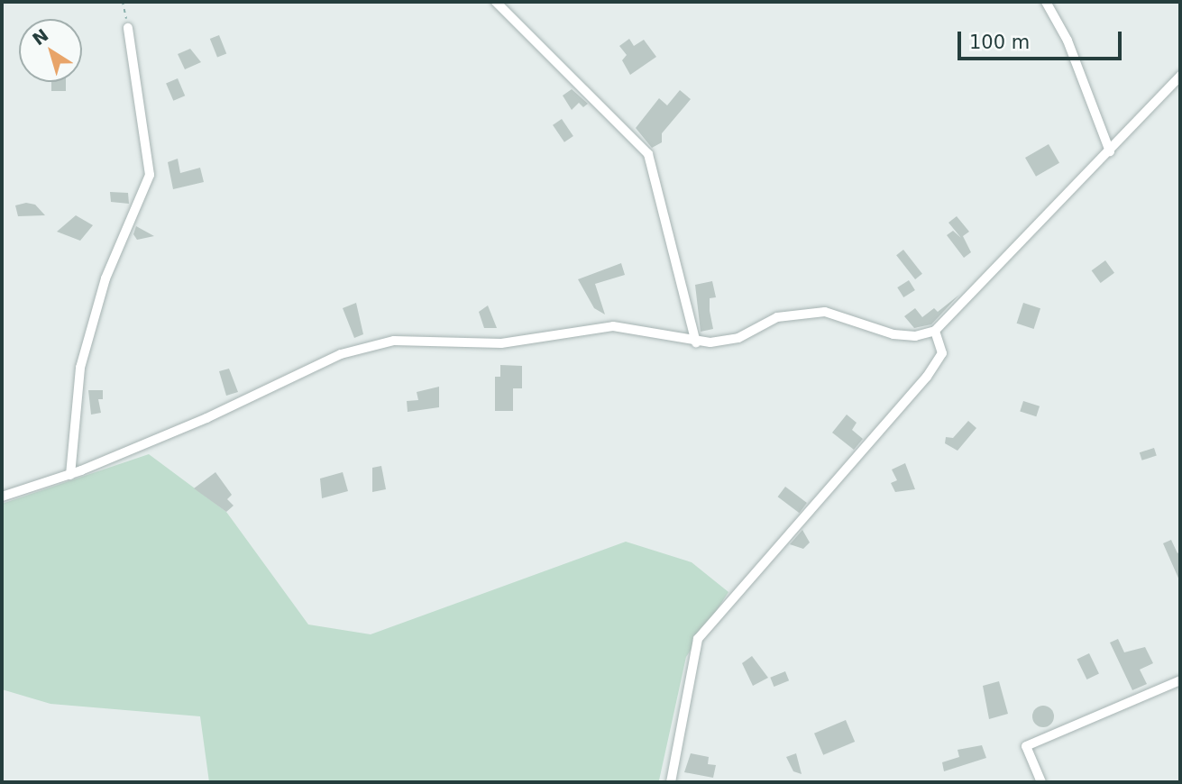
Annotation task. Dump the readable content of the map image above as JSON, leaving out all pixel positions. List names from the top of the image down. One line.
{"scale_bar":"100 m","north":"top left"}
